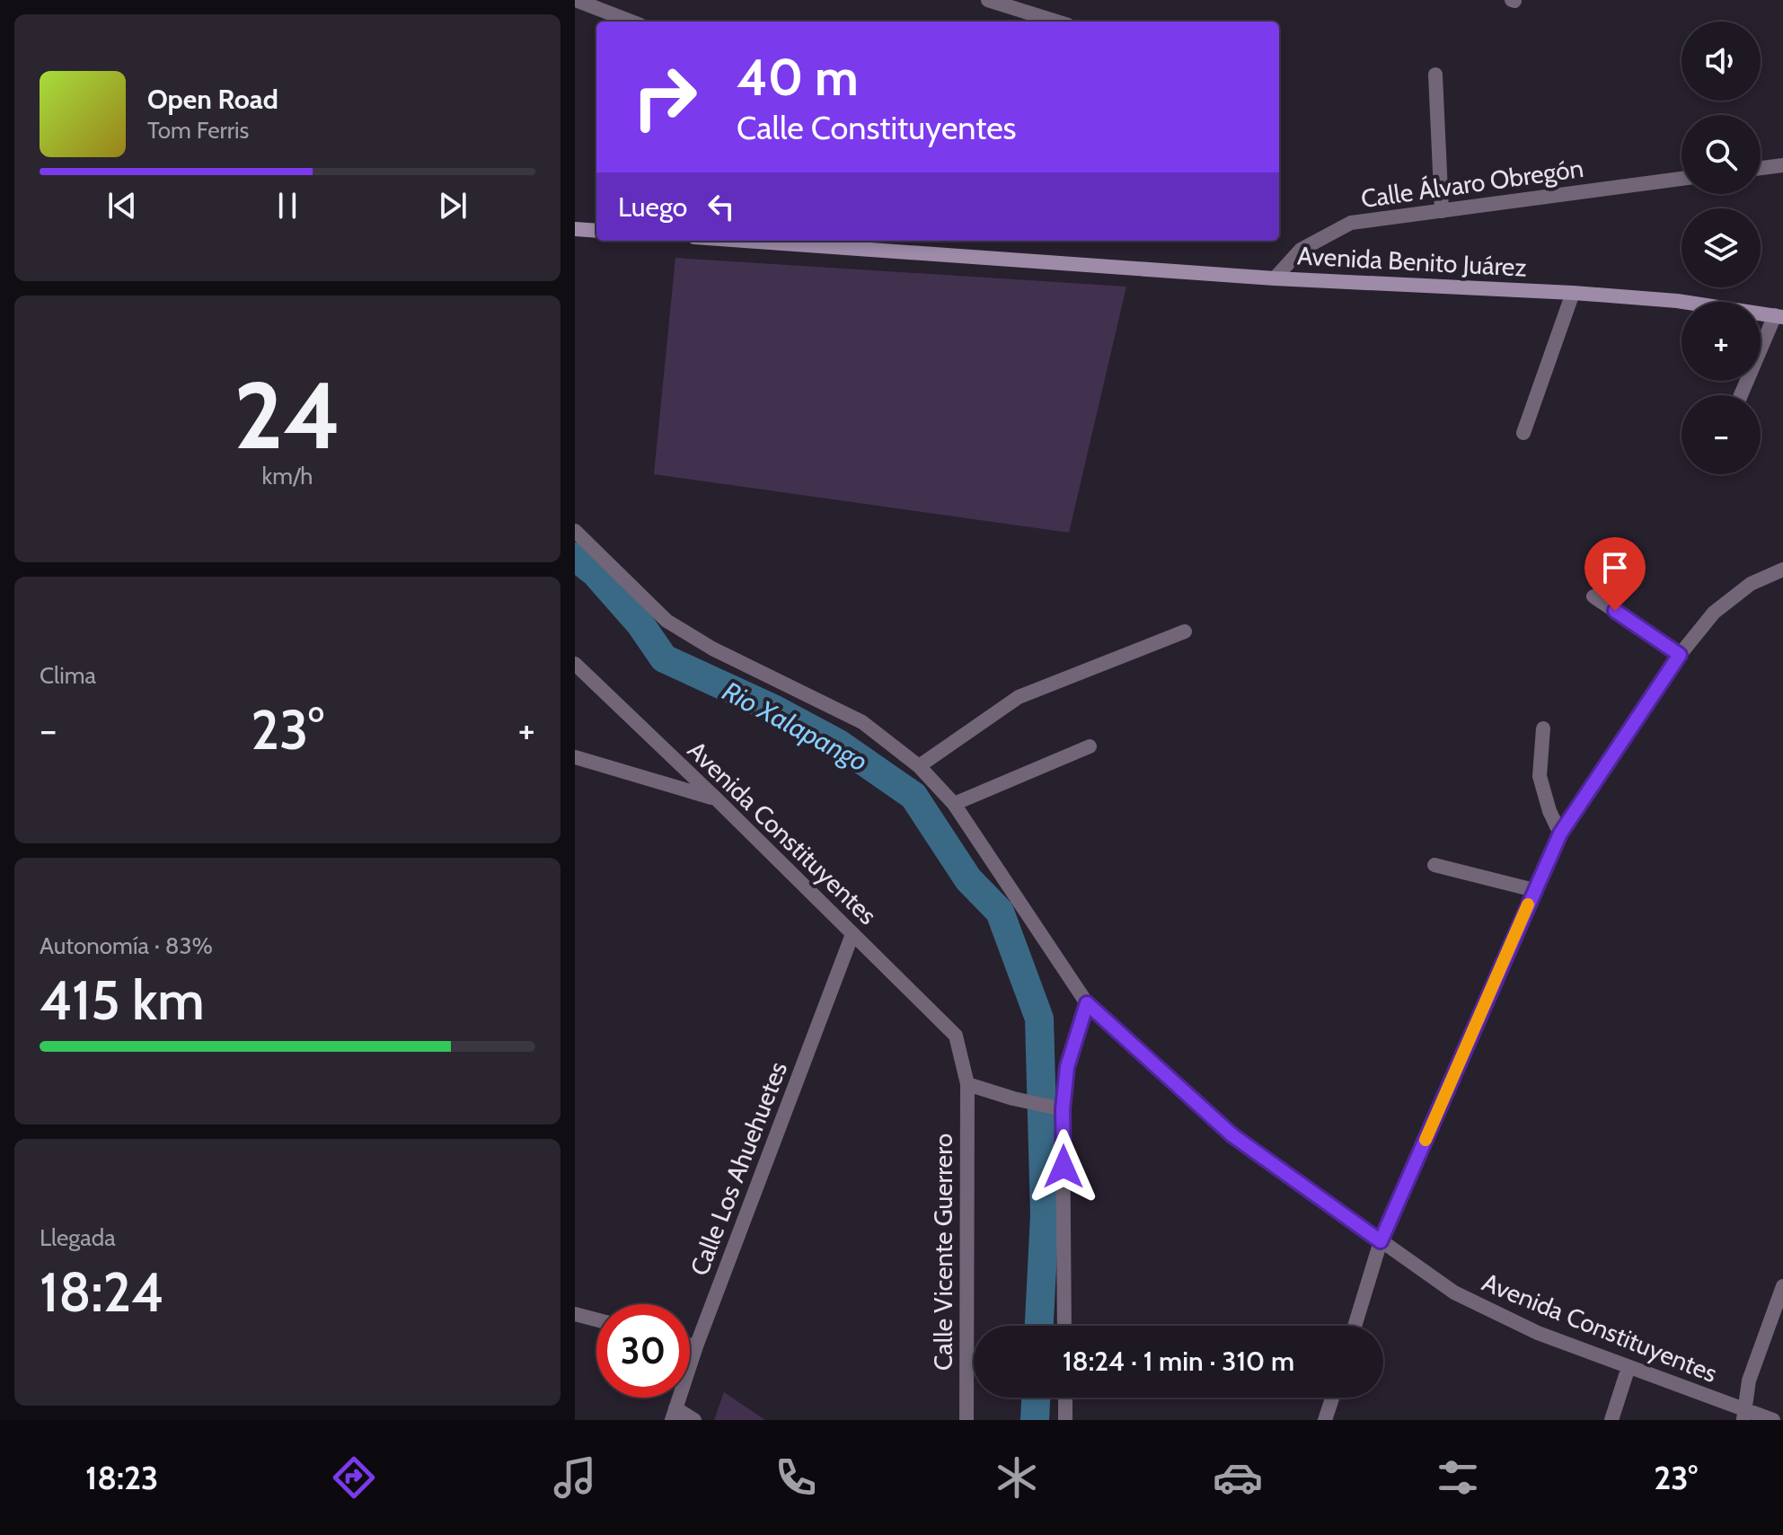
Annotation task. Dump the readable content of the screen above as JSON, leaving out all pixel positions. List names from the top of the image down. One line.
{"streets":{"main road":["Avenida Benito Juárez"],"street":["Calle Álvaro Obregón","Avenida Constituyentes","Calle Los Ahuehuetes","Calle Vicente Guerrero"]},"crossings":[["Calle Álvaro Obregón","Avenida Benito Juárez"],["Avenida Constituyentes","Calle Los Ahuehuetes"],["Avenida Constituyentes","Calle Vicente Guerrero"]],"water":["Rio Xalapango"],"page":{"map_buttons":["+","−"],"turn":["40 m","Calle Constituyentes"],"song":["Open Road","Tom Ferris"],"then":"Luego","tile":[["24","km/h"],"Clima",["Autonomía · 83%","415 km"],["Llegada","18:24"]],"heat":["−","23°","+"],"limit":"30","trip":"18:24 · 1 min · 310 m","tabs":["18:23","23°"]}}
